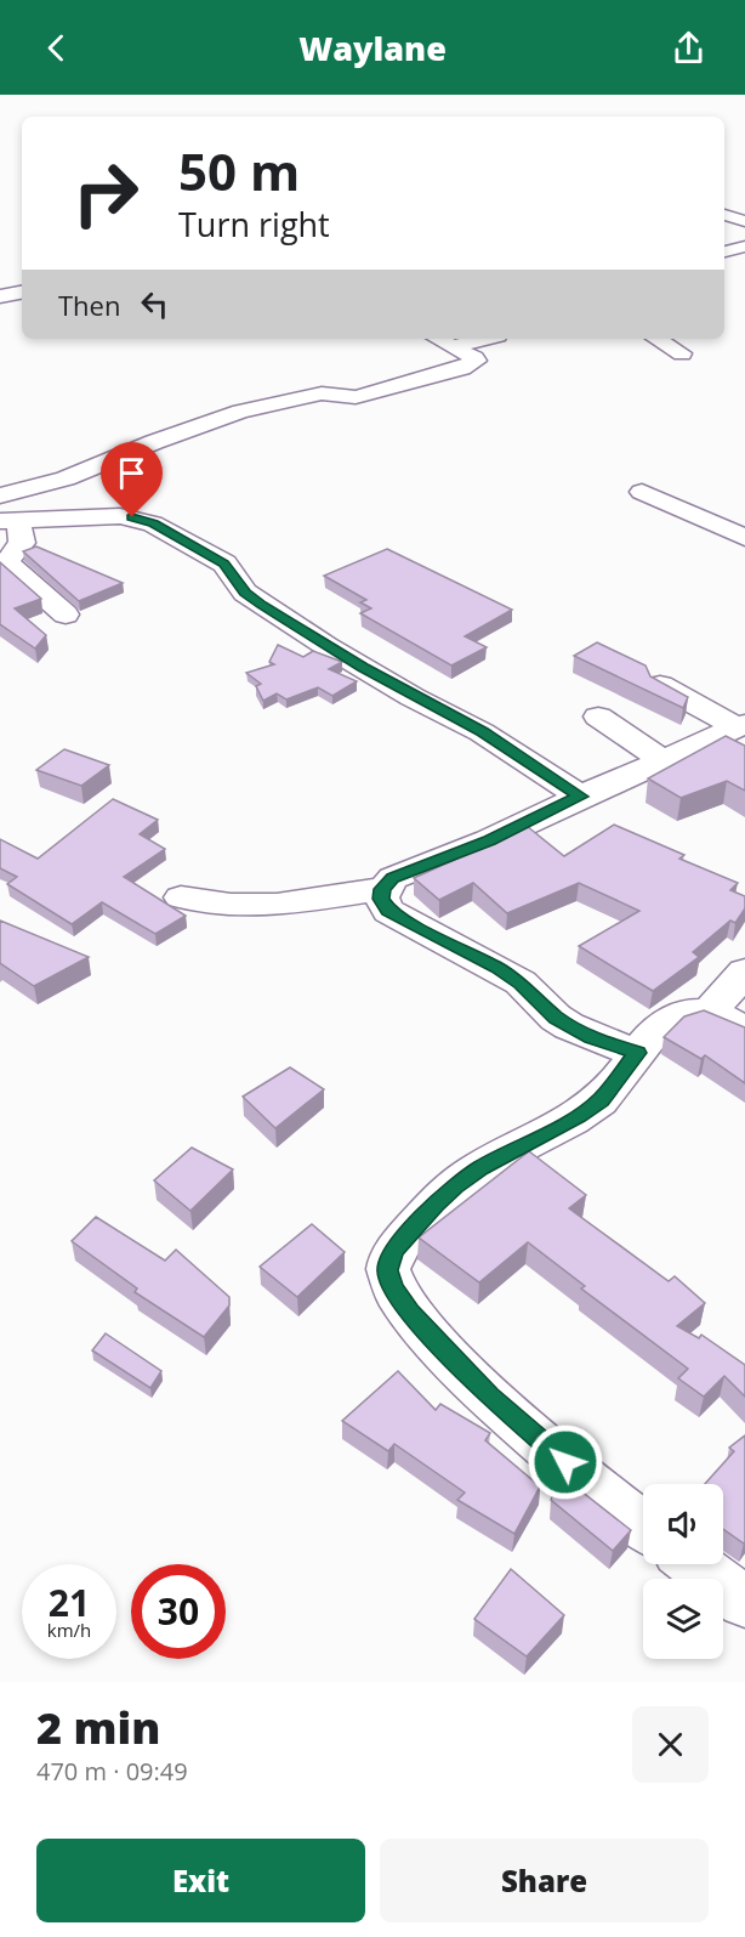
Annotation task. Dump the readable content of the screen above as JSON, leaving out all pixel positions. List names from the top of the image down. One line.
{"page":{"header":"Waylane","turn":["50 m","Turn right"],"then":"Then","speed":"21 km/h","limit":"30","heading":["2 min","470 m · 09:49"],"buttons":["Exit","Share"]}}
